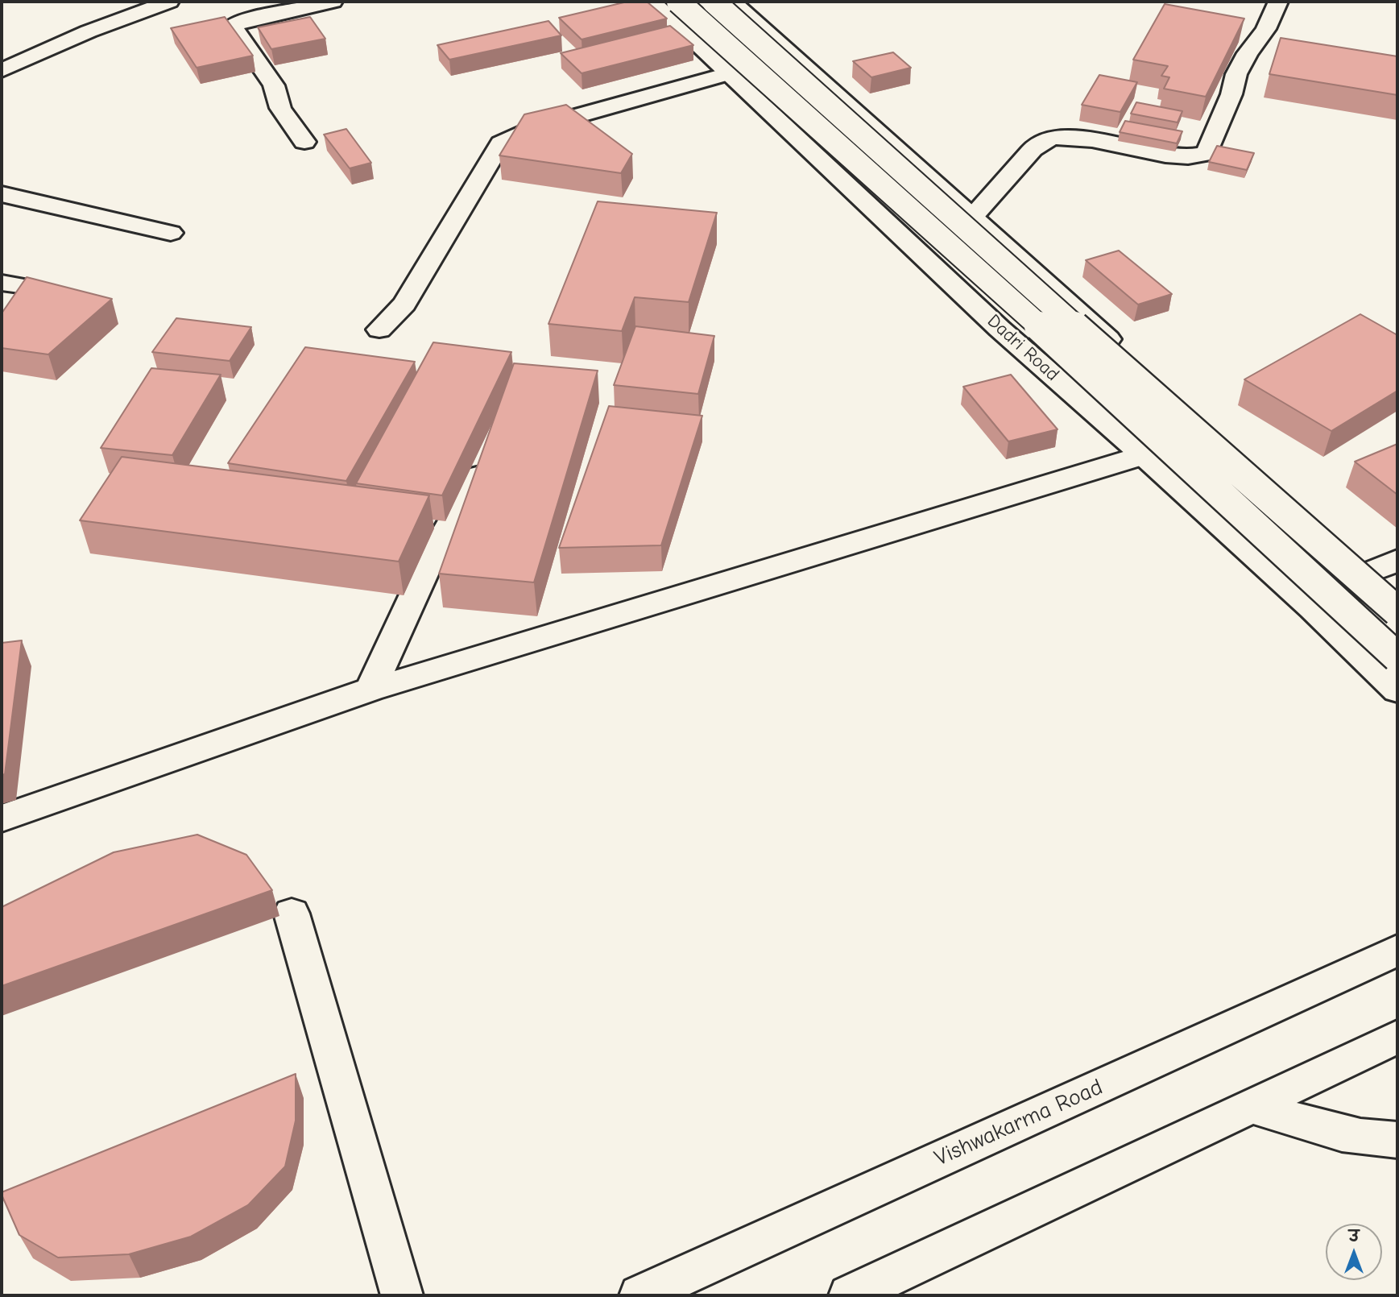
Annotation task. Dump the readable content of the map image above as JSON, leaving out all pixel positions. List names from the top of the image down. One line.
{"streets":{"street":["Dadri Road","Vishwakarma Road"]},"north":"top"}
